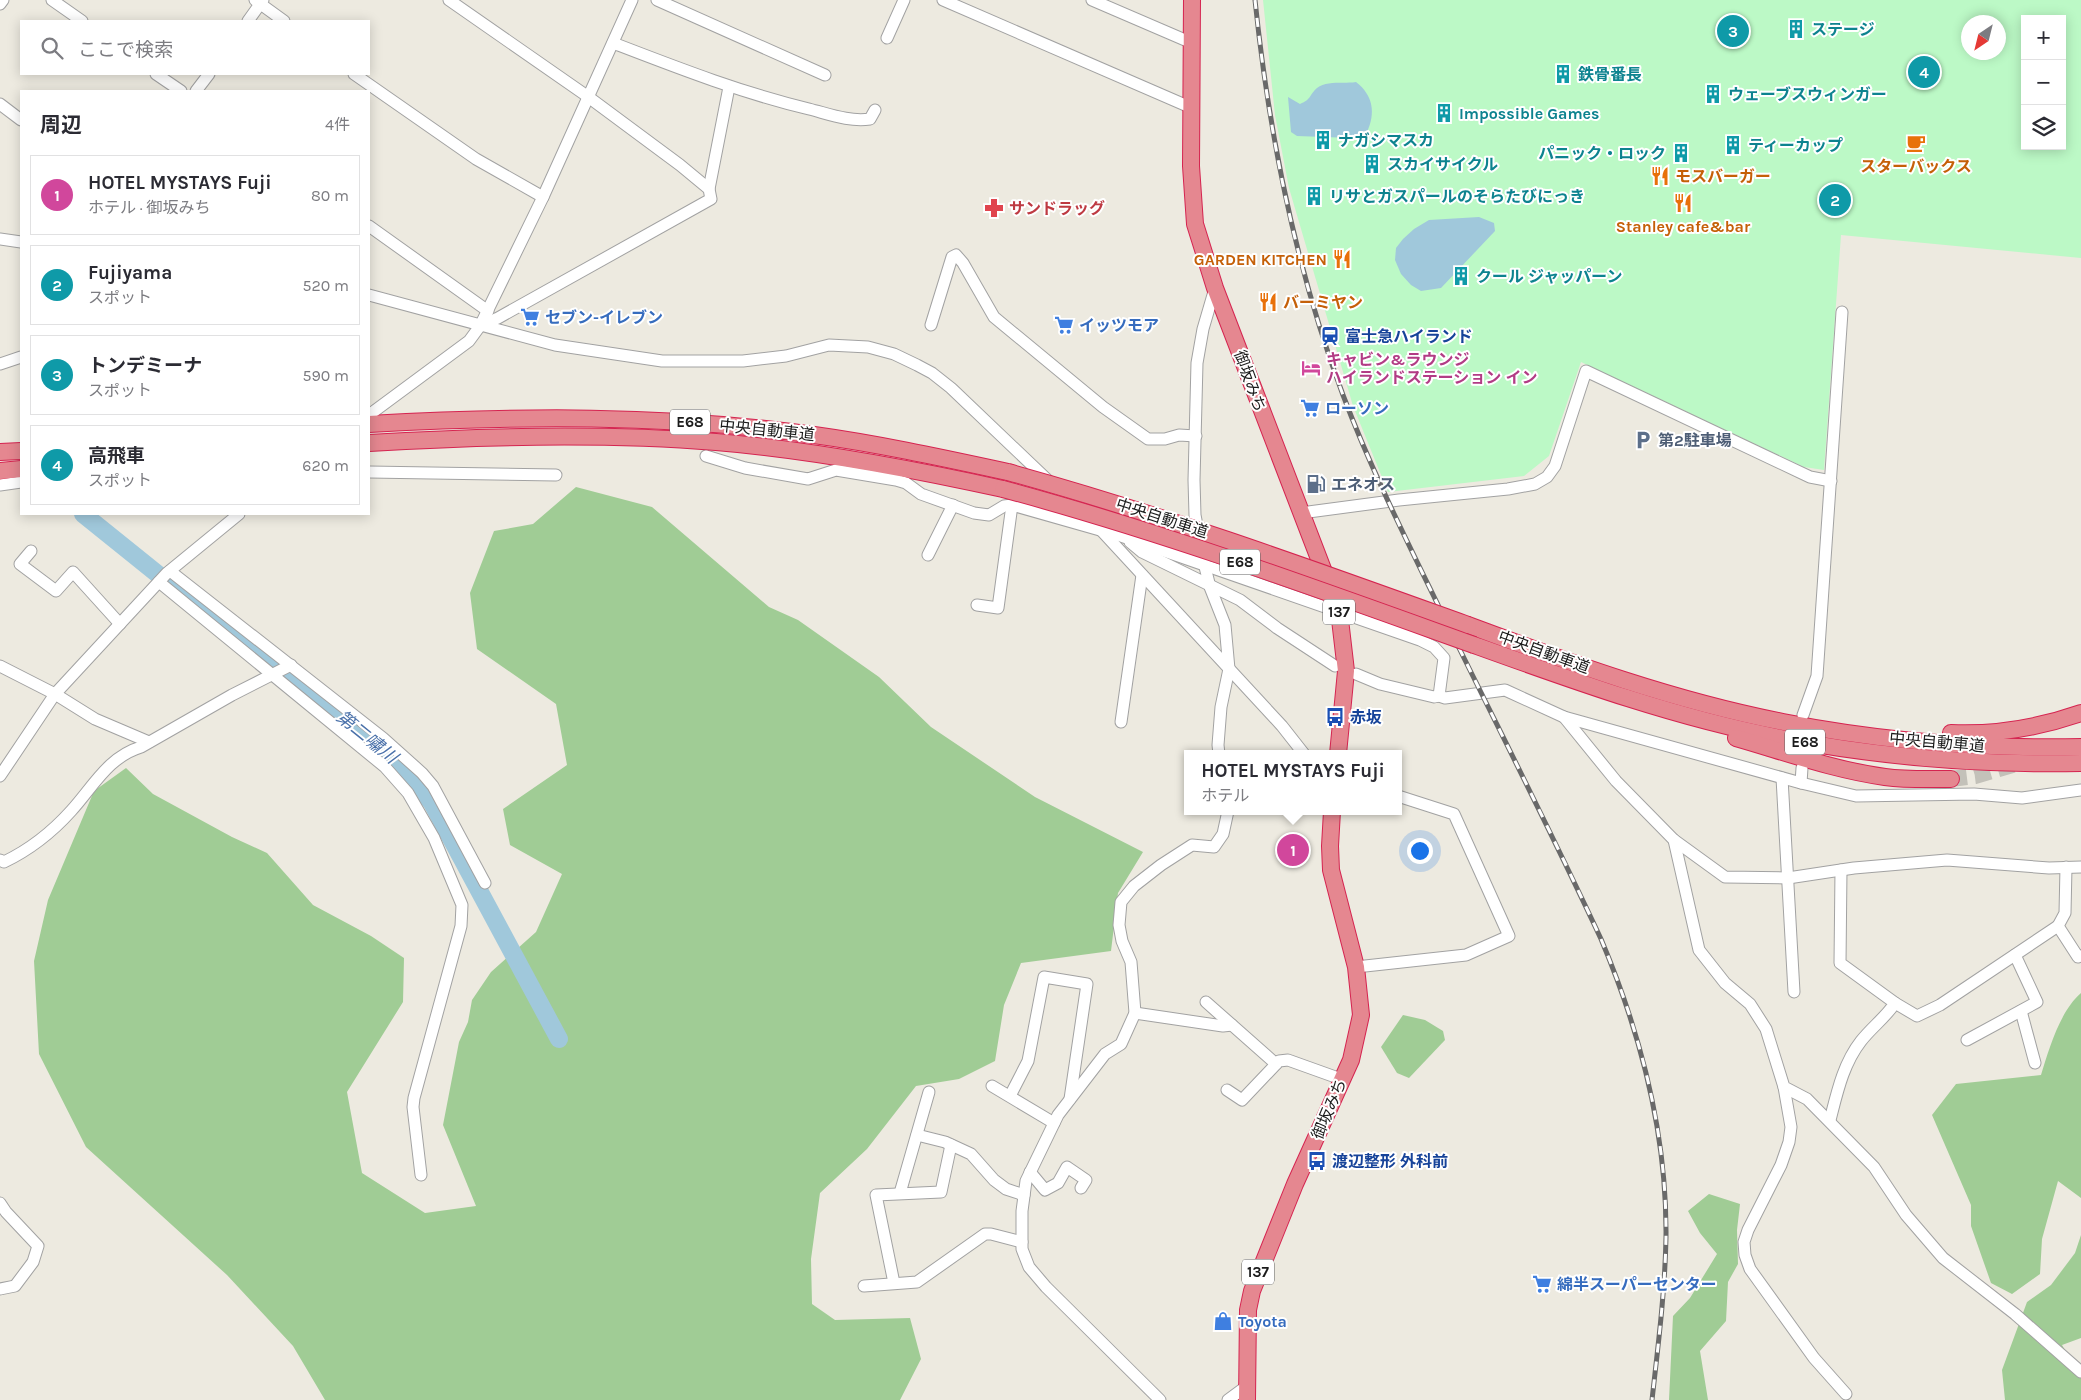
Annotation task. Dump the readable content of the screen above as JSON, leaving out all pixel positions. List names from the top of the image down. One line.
{"streets":{"highway":["御坂みち","E68","中央自動車道","137"]},"water":["第二嘯川"],"places":{"building":["ステージ","鉄骨番長","ウェーブスウィンガー","Impossible Games","ナガシマスカ","ティーカップ","パニック・ロック","スカイサイクル","リサとガスパールのそらたびにっき","クール ジャッパーン"],"cafe":["スターバックス"],"restaurant":["モスバーガー","Stanley cafe&bar","GARDEN KITCHEN","バーミヤン"],"pharmacy":["サンドラッグ"],"supermarket":["セブン-イレブン","イッツモア","ローソン","綿半スーパーセンター"],"station":["富士急ハイランド"],"hotel":["キャビン&ラウンジ ハイランドステーション イン"],"parking":["第2駐車場"],"fuel station":["エネオス"],"bus stop":["赤坂","渡辺整形 外科前"],"shop":["Toyota"]},"north":"bottom left","page":{"pins":["3","4","2","1"],"map_buttons":["+","−"],"search":"ここで検索","heading":["周辺","4件"],"list":[{"mark":"1","name":"HOTEL MYSTAYS Fuji","note":"ホテル · 御坂みち","value":"80 m"},{"mark":"2","name":"Fujiyama","note":"スポット","value":"520 m"},{"mark":"3","name":"トンデミーナ","note":"スポット","value":"590 m"},{"mark":"4","name":"高飛車","note":"スポット","value":"620 m"}],"popup":["HOTEL MYSTAYS Fuji","ホテル"]}}
